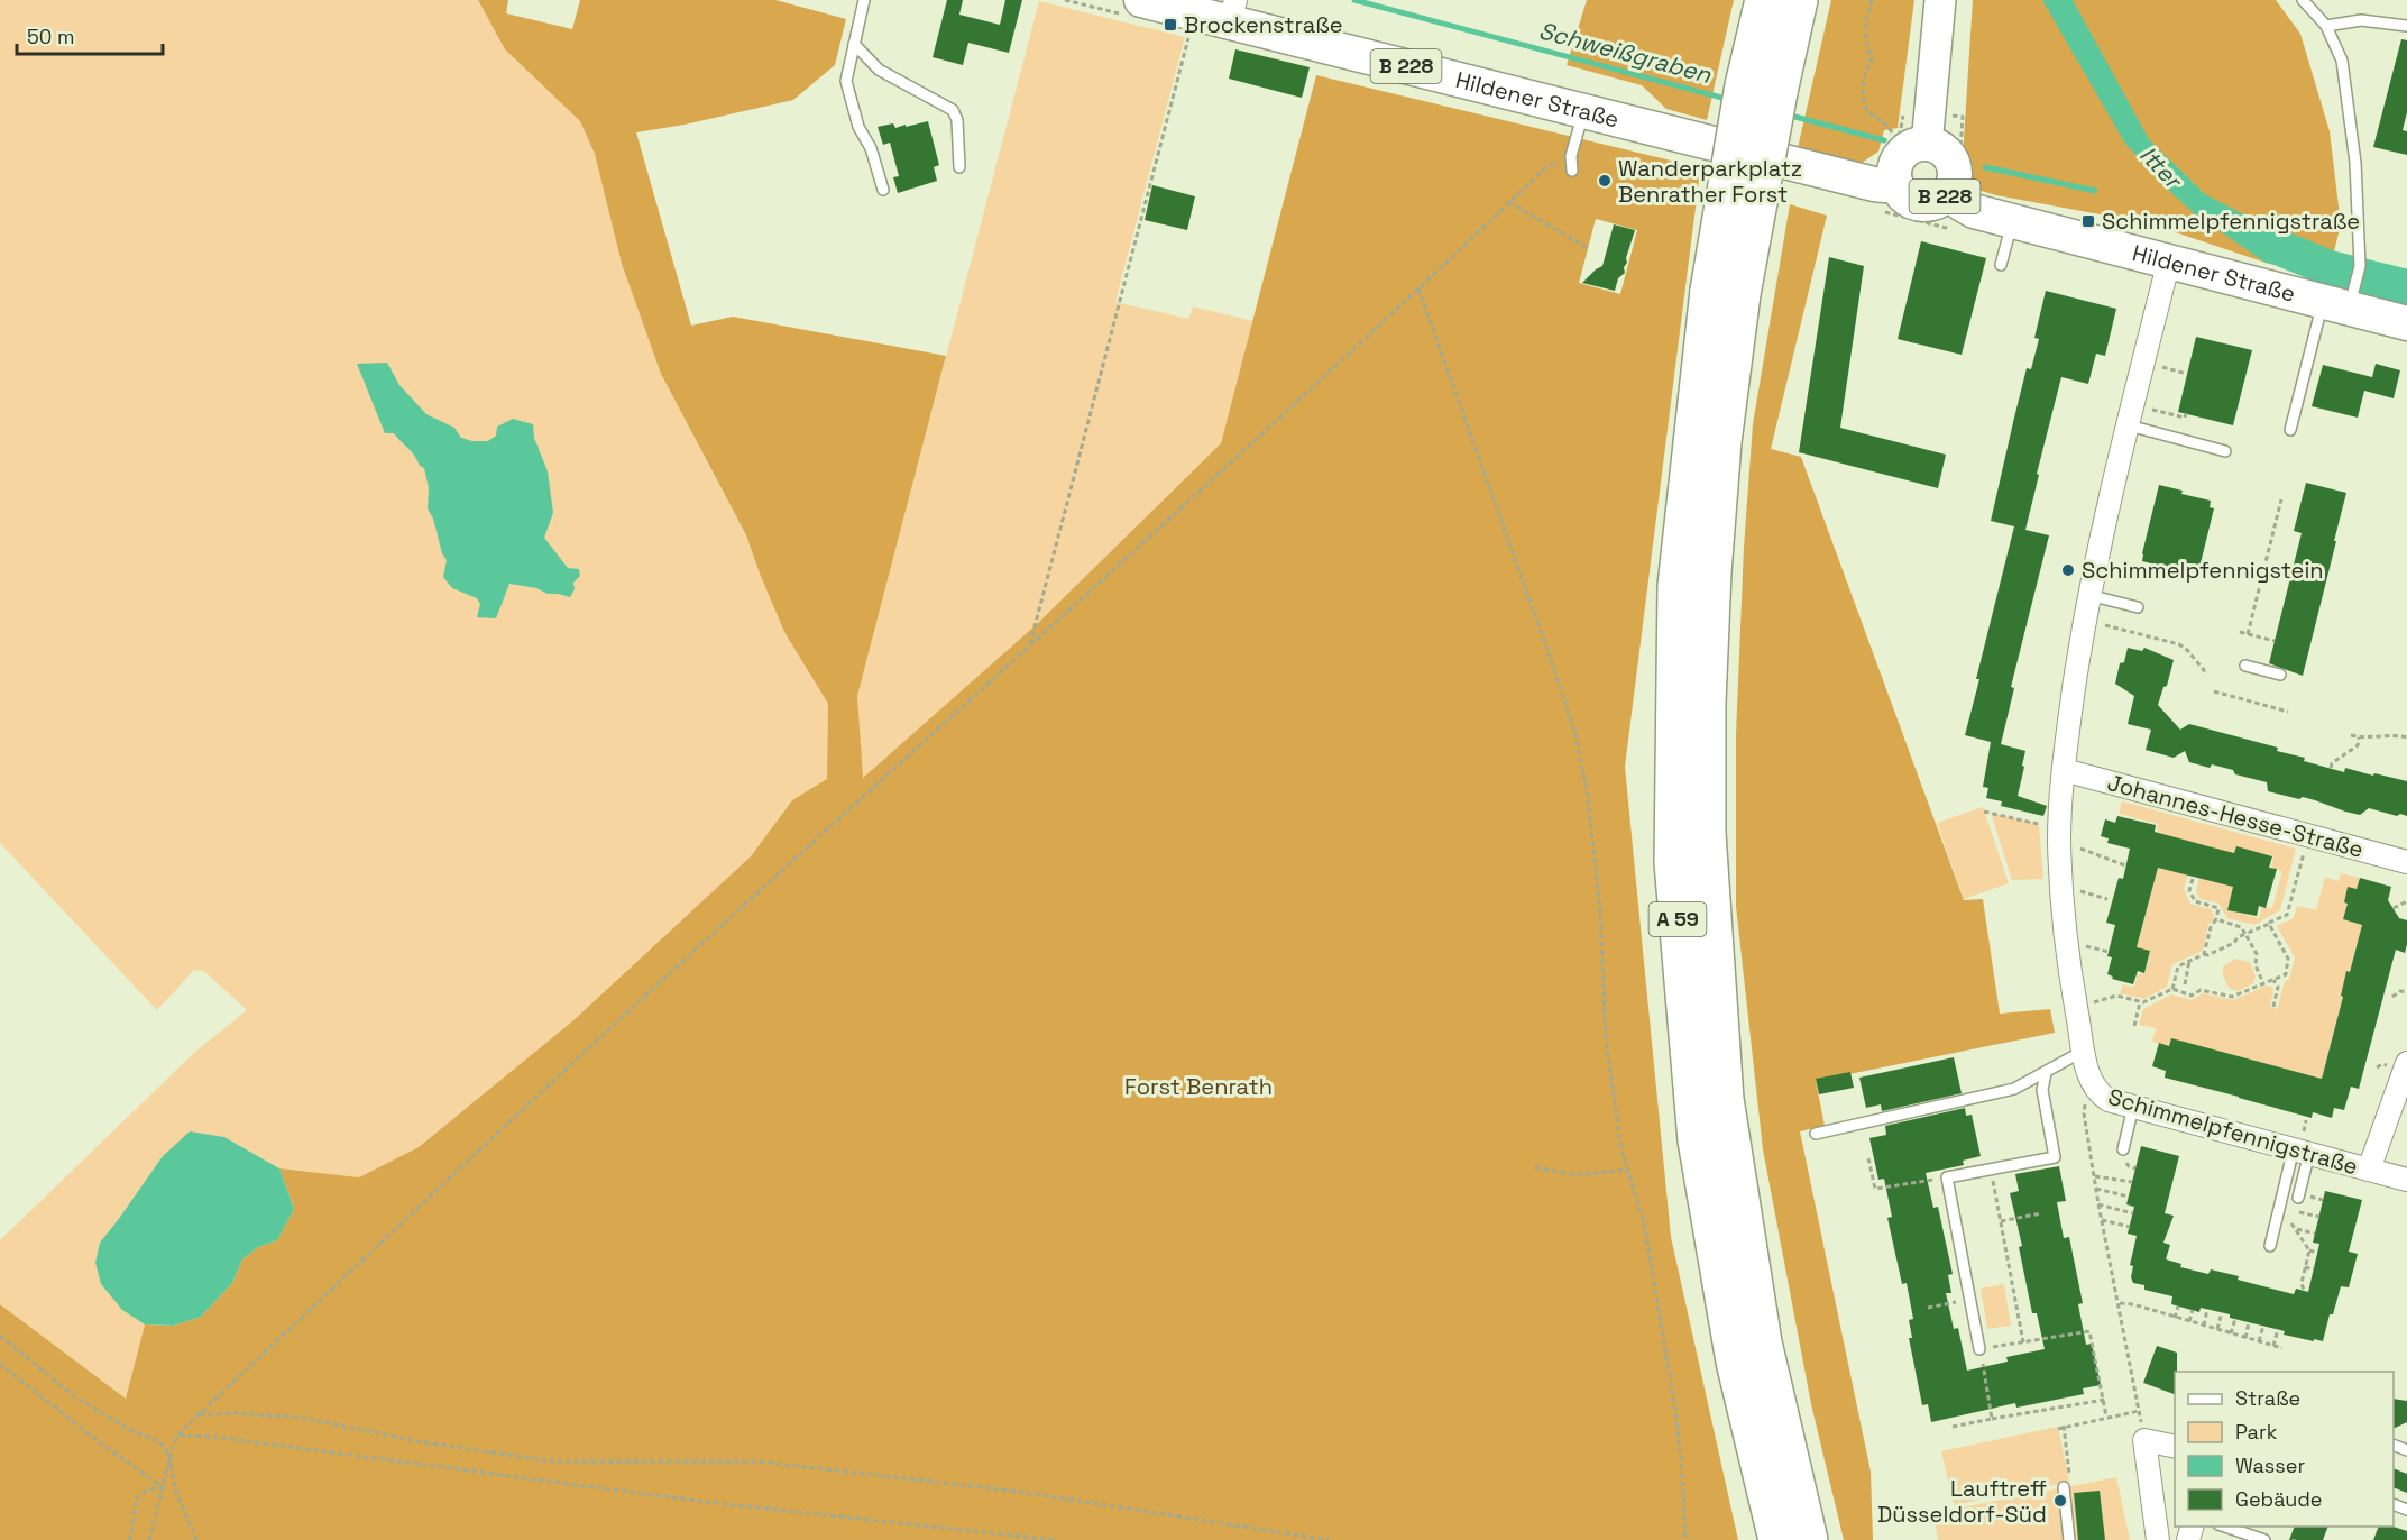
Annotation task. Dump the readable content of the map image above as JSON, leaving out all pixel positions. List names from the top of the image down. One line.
{"streets":{"highway":["A 59"],"main road":["B 228","Hildener Straße"],"street":["Johannes-Hesse-Straße","Schimmelpfennigstraße"]},"crossings":[["B 228","Hildener Straße"],["Hildener Straße","Schimmelpfennigstraße"],["Johannes-Hesse-Straße","Schimmelpfennigstraße"]],"water":["Schweißgraben","Itter"],"parks":["Forst Benrath"],"places":{"transit":["Brockenstraße","Schimmelpfennigstraße"],"other":["Wanderparkplatz Benrather Forst","Schimmelpfennigstein","Lauftreff Düsseldorf-Süd"]},"legend":["Straße","Park","Wasser","Gebäude"],"scale_bar":"50 m"}
